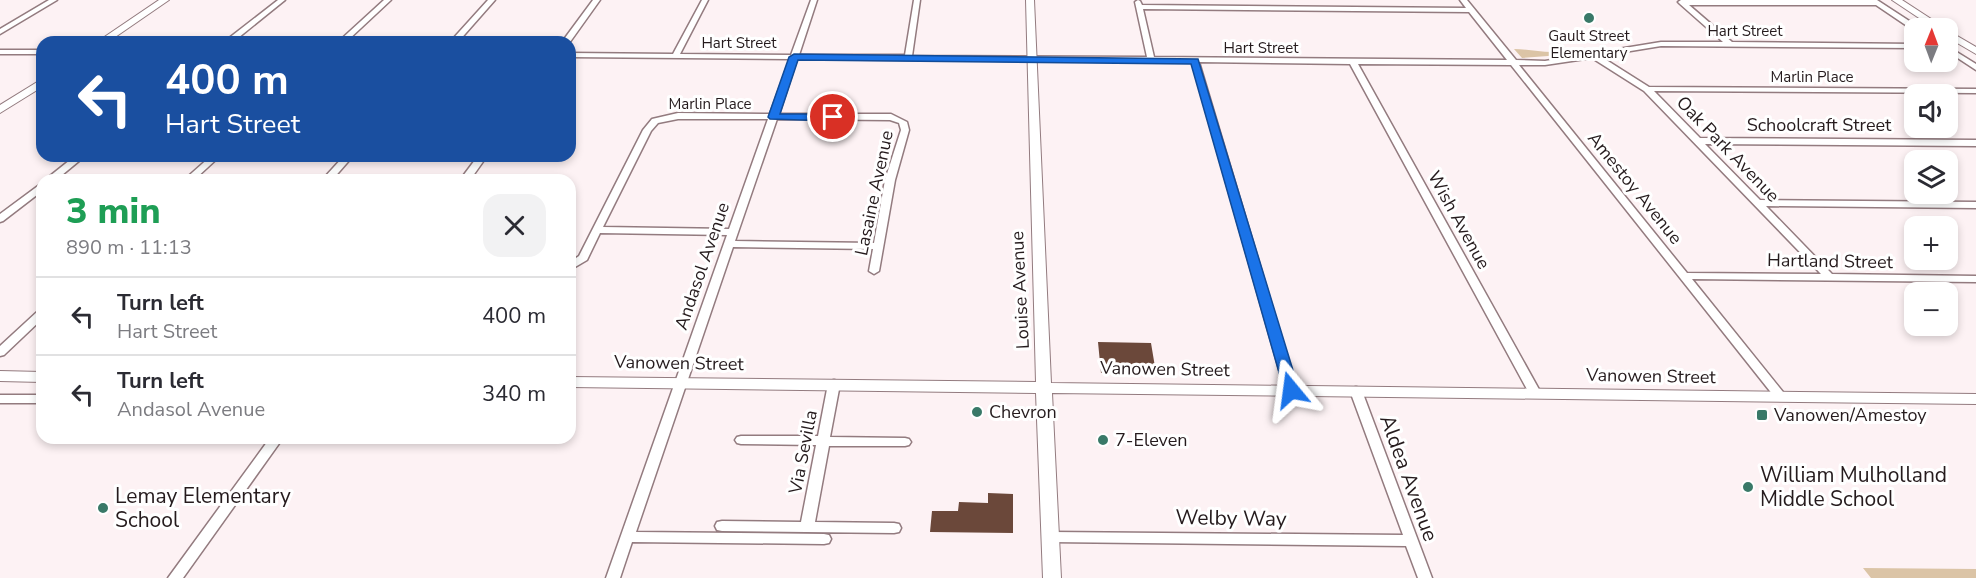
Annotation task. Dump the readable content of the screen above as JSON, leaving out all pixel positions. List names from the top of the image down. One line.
{"streets":{"main road":["Louise Avenue","Vanowen Street"],"street":["Hart Street","Marlin Place","Schoolcraft Street","Oak Park Avenue","Amestoy Avenue","Lasaine Avenue","Wish Avenue","Hartland Street","Andasol Avenue","Via Sevilla","Aldea Avenue","Welby Way"]},"crossings":[["Hart Street","Oak Park Avenue"],["Hart Street","Amestoy Avenue"],["Hart Street","Wish Avenue"],["Hart Street","Andasol Avenue"],["Hart Street","Louise Avenue"],["Marlin Place","Oak Park Avenue"],["Marlin Place","Lasaine Avenue"],["Marlin Place","Andasol Avenue"],["Schoolcraft Street","Oak Park Avenue"],["Oak Park Avenue","Hartland Street"],["Amestoy Avenue","Hartland Street"],["Amestoy Avenue","Vanowen Street"],["Wish Avenue","Vanowen Street"],["Andasol Avenue","Vanowen Street"],["Louise Avenue","Vanowen Street"],["Louise Avenue","Welby Way"],["Vanowen Street","Via Sevilla"],["Vanowen Street","Aldea Avenue"],["Aldea Avenue","Welby Way"]],"places":{"other":["Gault Street Elementary","Chevron","7-Eleven","William Mulholland Middle School","Lemay Elementary School"],"transit":["Vanowen/Amestoy"]},"north":"top","page":{"map_buttons":["+","−"],"turn":["400 m","Hart Street"],"heading":["3 min","890 m · 11:13"],"list":[{"name":"Turn left","note":"Hart Street","value":"400 m"},{"name":"Turn left","note":"Andasol Avenue","value":"340 m"}]}}
